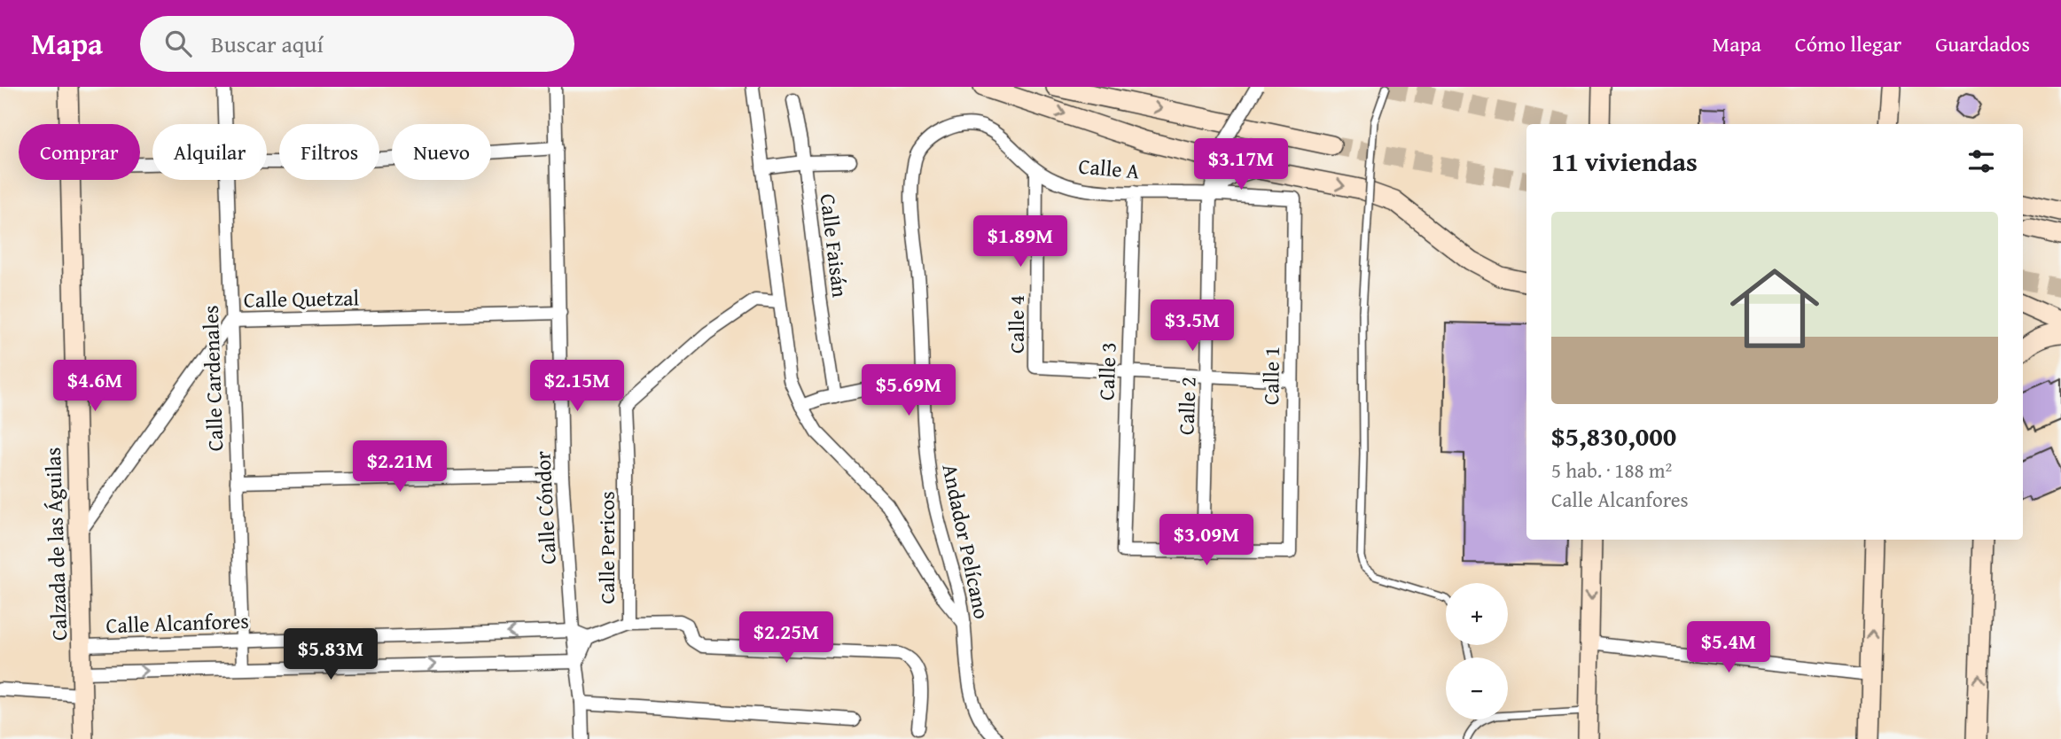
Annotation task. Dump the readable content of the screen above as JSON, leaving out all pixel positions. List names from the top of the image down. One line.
{"streets":{"main road":["Calzada de las Águilas"],"street":["Calle A","Calle Faisán","Calle Quetzal","Calle 4","Calle 3","Calle 1","Calle Cardenales","Calle 2","Calle Cóndor","Andador Pelícano","Calle Pericos","Calle Alcanfores"]},"crossings":[["Calle A","Calle 4"],["Calle A","Calle 3"],["Calle A","Calle 1"],["Calle A","Calle 2"],["Calle A","Andador Pelícano"],["Calle Quetzal","Calle Cardenales"],["Calle Quetzal","Calle Cóndor"],["Calle Quetzal","Calzada de las Águilas"],["Calle 4","Calle 3"],["Calle 3","Calle 1"],["Calle 3","Calle 2"],["Calle 1","Calle 2"],["Calle Cardenales","Calle Alcanfores"],["Calle Cóndor","Calle Pericos"],["Calle Cóndor","Calle Alcanfores"],["Calzada de las Águilas","Calle Alcanfores"],["Calle Pericos","Calle Alcanfores"]],"page":{"header":"Mapa","search":"Buscar aquí","nav":["Mapa","Cómo llegar","Guardados"],"chip":["Comprar","Alquilar","Filtros","Nuevo"],"heading":"11 viviendas","price":["$3.17M","$1.89M","$3.5M","$4.6M","$2.15M","$5.69M","$2.21M","$3.09M","$2.25M","$5.4M","$5.83M"],"list":[{"name":"$5,830,000","note":"5 hab. · 188 m² · Calle Alcanfores"}],"map_buttons":["+","−"]}}
